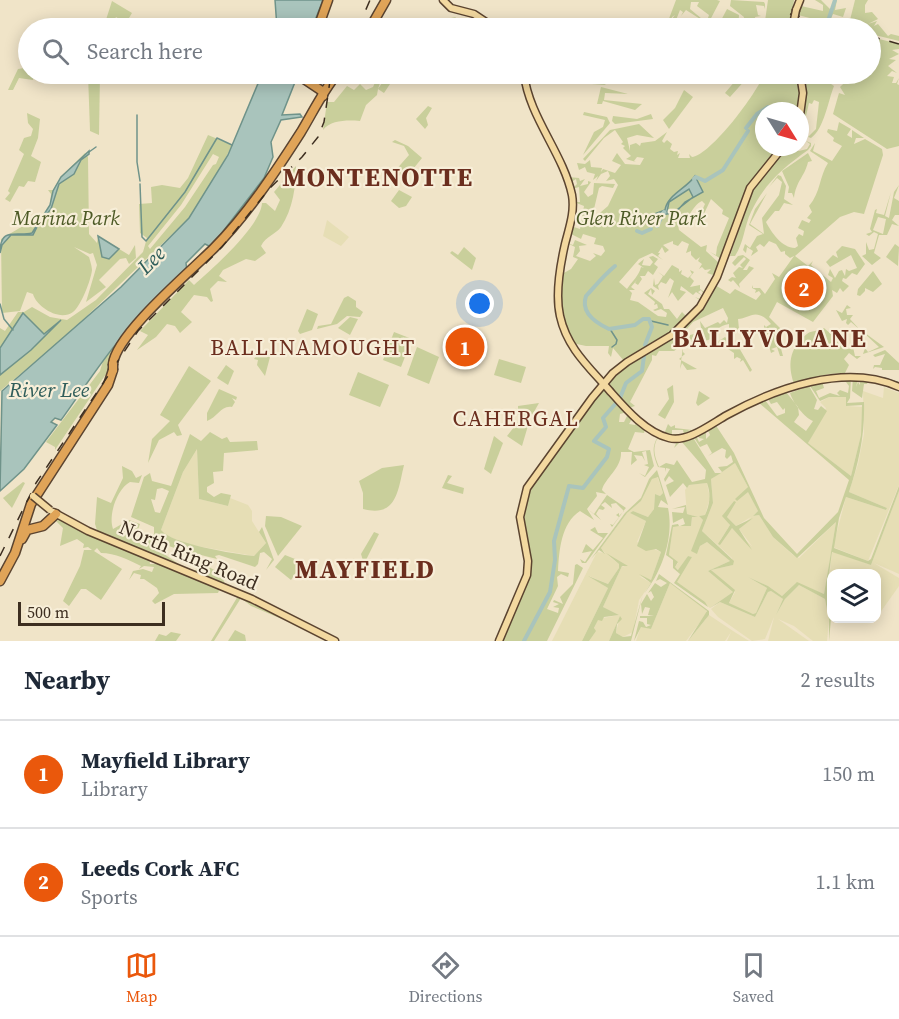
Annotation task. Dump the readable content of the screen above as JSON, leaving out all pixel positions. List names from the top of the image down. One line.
{"streets":{"main road":["North Ring Road"]},"districts":["MONTENOTTE","BALLYVOLANE","BALLINAMOUGHT","CAHERGAL","MAYFIELD"],"water":["Lee","River Lee"],"parks":["Marina Park","Glen River Park"],"scale_bar":"500 m","north":"bottom right","page":{"search":"Search here","pins":["2","1"],"scale":"500 m","heading":["Nearby","2 results"],"list":[{"mark":"1","name":"Mayfield Library","note":"Library","value":"150 m"},{"mark":"2","name":"Leeds Cork AFC","note":"Sports","value":"1.1 km"}],"nav":["Map","Directions","Saved"]}}
